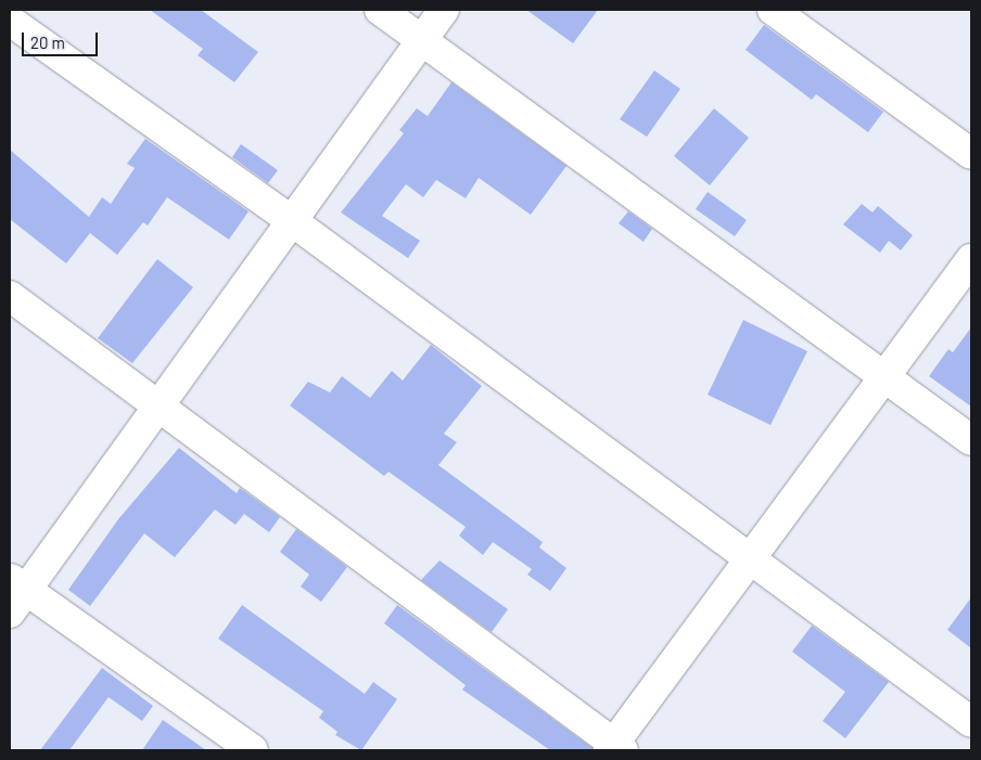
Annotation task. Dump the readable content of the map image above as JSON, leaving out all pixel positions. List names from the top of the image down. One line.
{"scale_bar":"20 m"}
